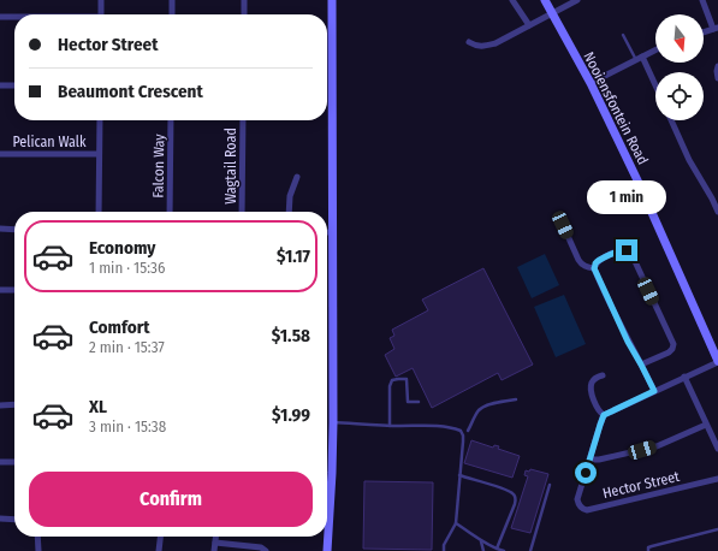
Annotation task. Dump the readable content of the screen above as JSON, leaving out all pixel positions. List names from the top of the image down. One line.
{"streets":{"street":["Nooiensfontein Road","Pelican Walk","Falcon Way","Wagtail Road","Hector Street"]},"north":"bottom","page":{"banner":["Hector Street","Beaumont Crescent"],"bubble":"1 min","list":[{"name":"Economy","note":"1 min · 15:36","value":"$1.17"},{"name":"Comfort","note":"2 min · 15:37","value":"$1.58"},{"name":"XL","note":"3 min · 15:38","value":"$1.99"}],"buttons":"Confirm"}}
